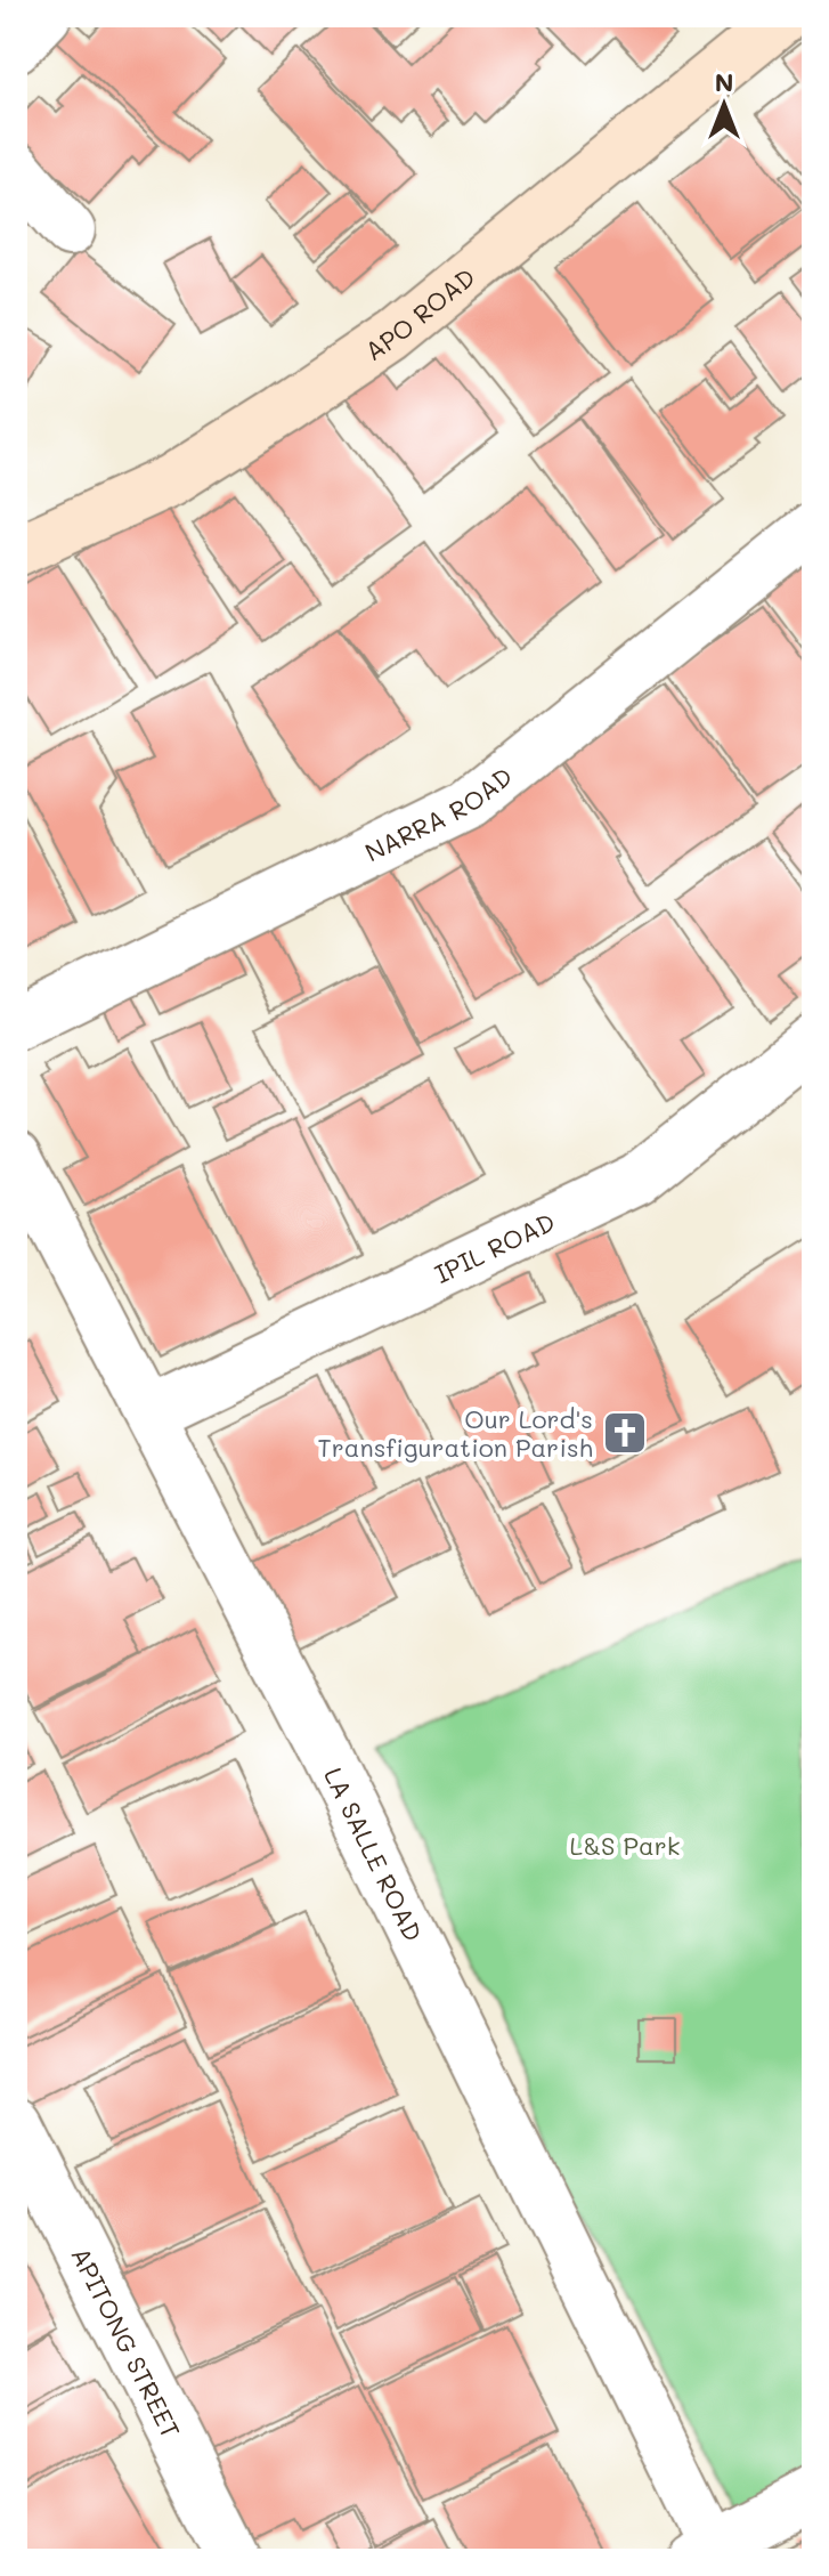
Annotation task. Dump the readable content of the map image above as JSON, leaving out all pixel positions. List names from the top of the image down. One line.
{"streets":{"street":["APO ROAD","NARRA ROAD","IPIL ROAD","LA SALLE ROAD","APITONG STREET"]},"crossings":[["IPIL ROAD","LA SALLE ROAD"]],"parks":["L&S Park"],"places":{"church":["Our Lord's Transfiguration Parish"]},"north":"top"}
